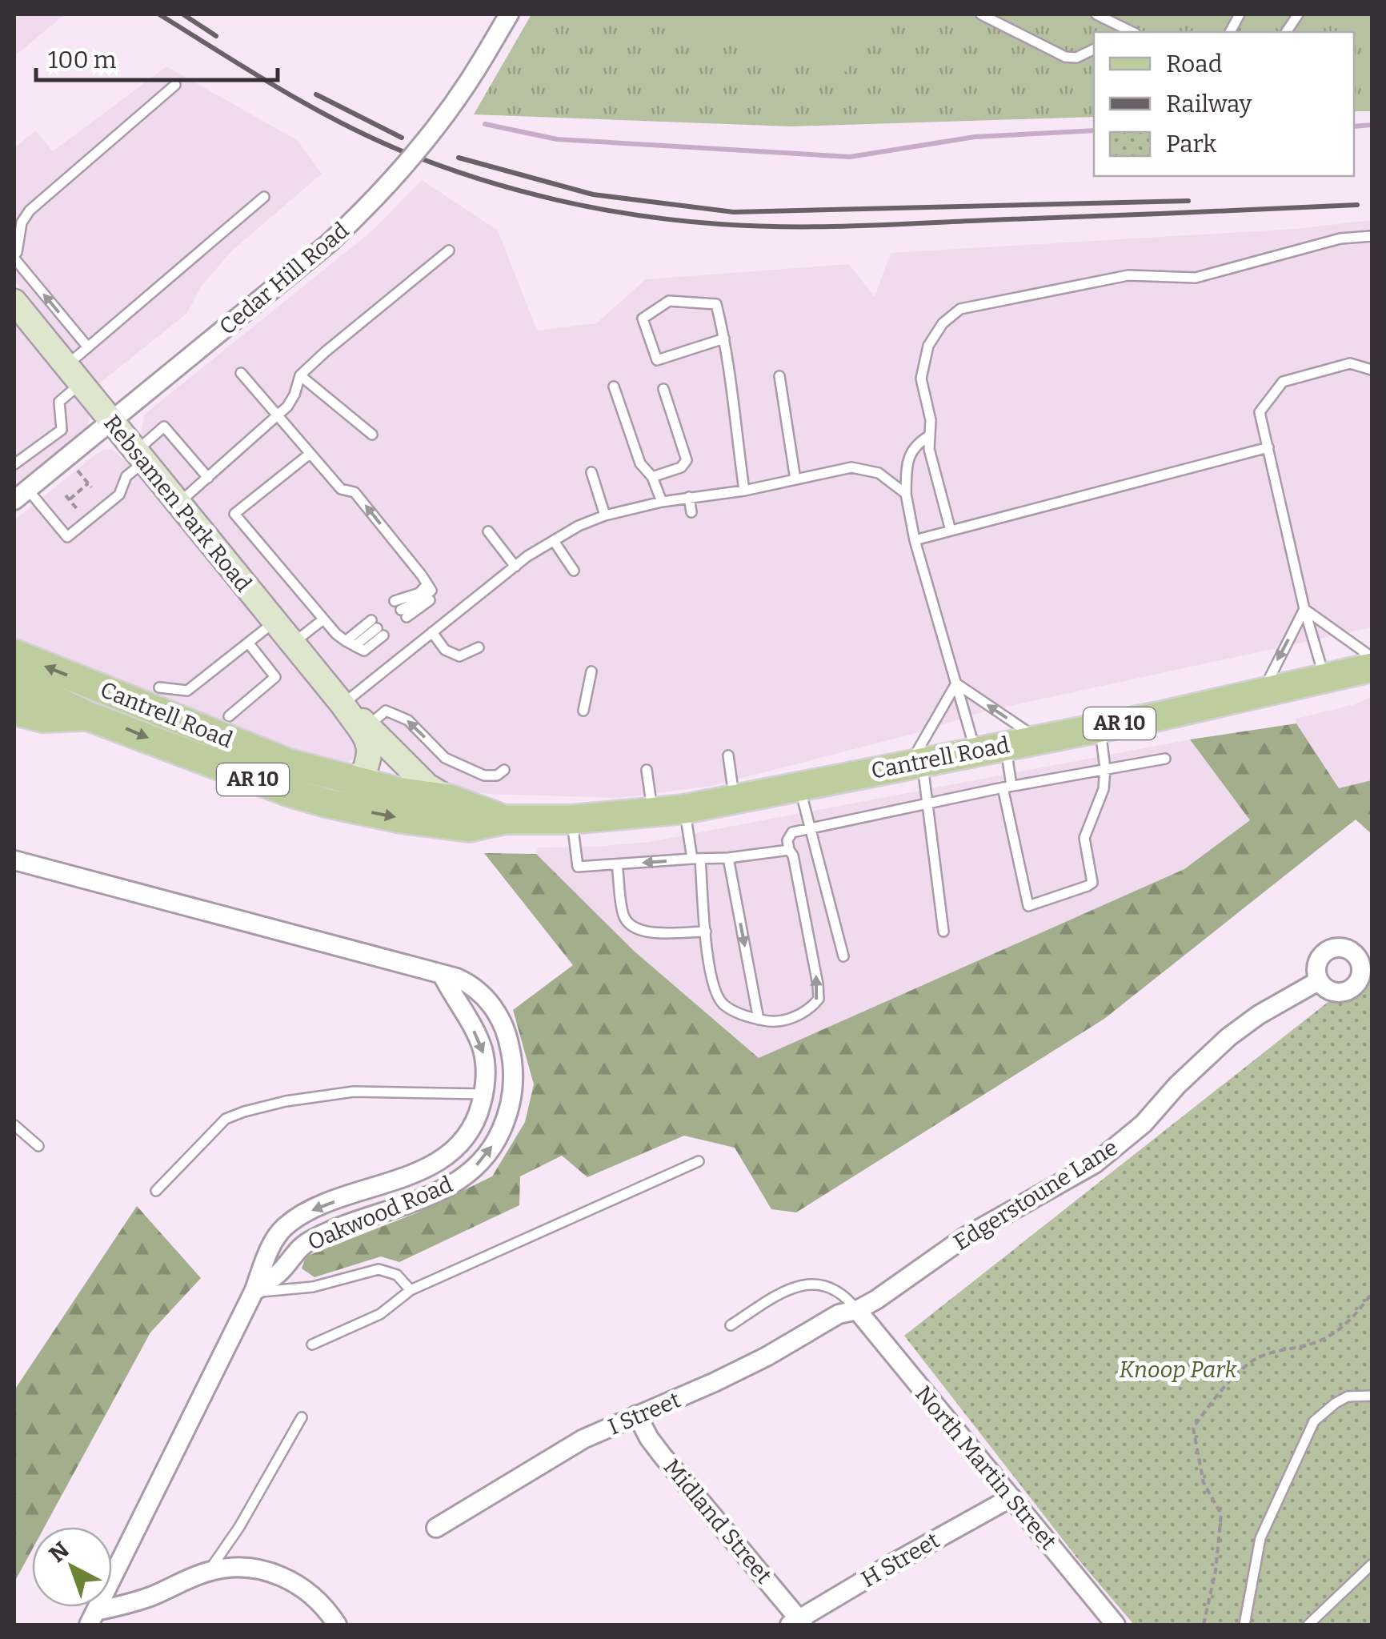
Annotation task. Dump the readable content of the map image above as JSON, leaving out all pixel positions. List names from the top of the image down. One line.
{"streets":{"main road":["Cantrell Road","AR 10"],"street":["Cedar Hill Road","Rebsamen Park Road","Edgerstoune Lane","Oakwood Road","I Street","North Martin Street","Midland Street","H Street"]},"crossings":[["Cedar Hill Road","Rebsamen Park Road"],["Rebsamen Park Road","Cantrell Road"],["Edgerstoune Lane","I Street"],["Edgerstoune Lane","North Martin Street"],["I Street","North Martin Street"],["I Street","Midland Street"],["North Martin Street","H Street"],["Midland Street","H Street"]],"parks":["Knoop Park"],"legend":["Road","Railway","Park"],"scale_bar":"100 m","north":"top left"}
